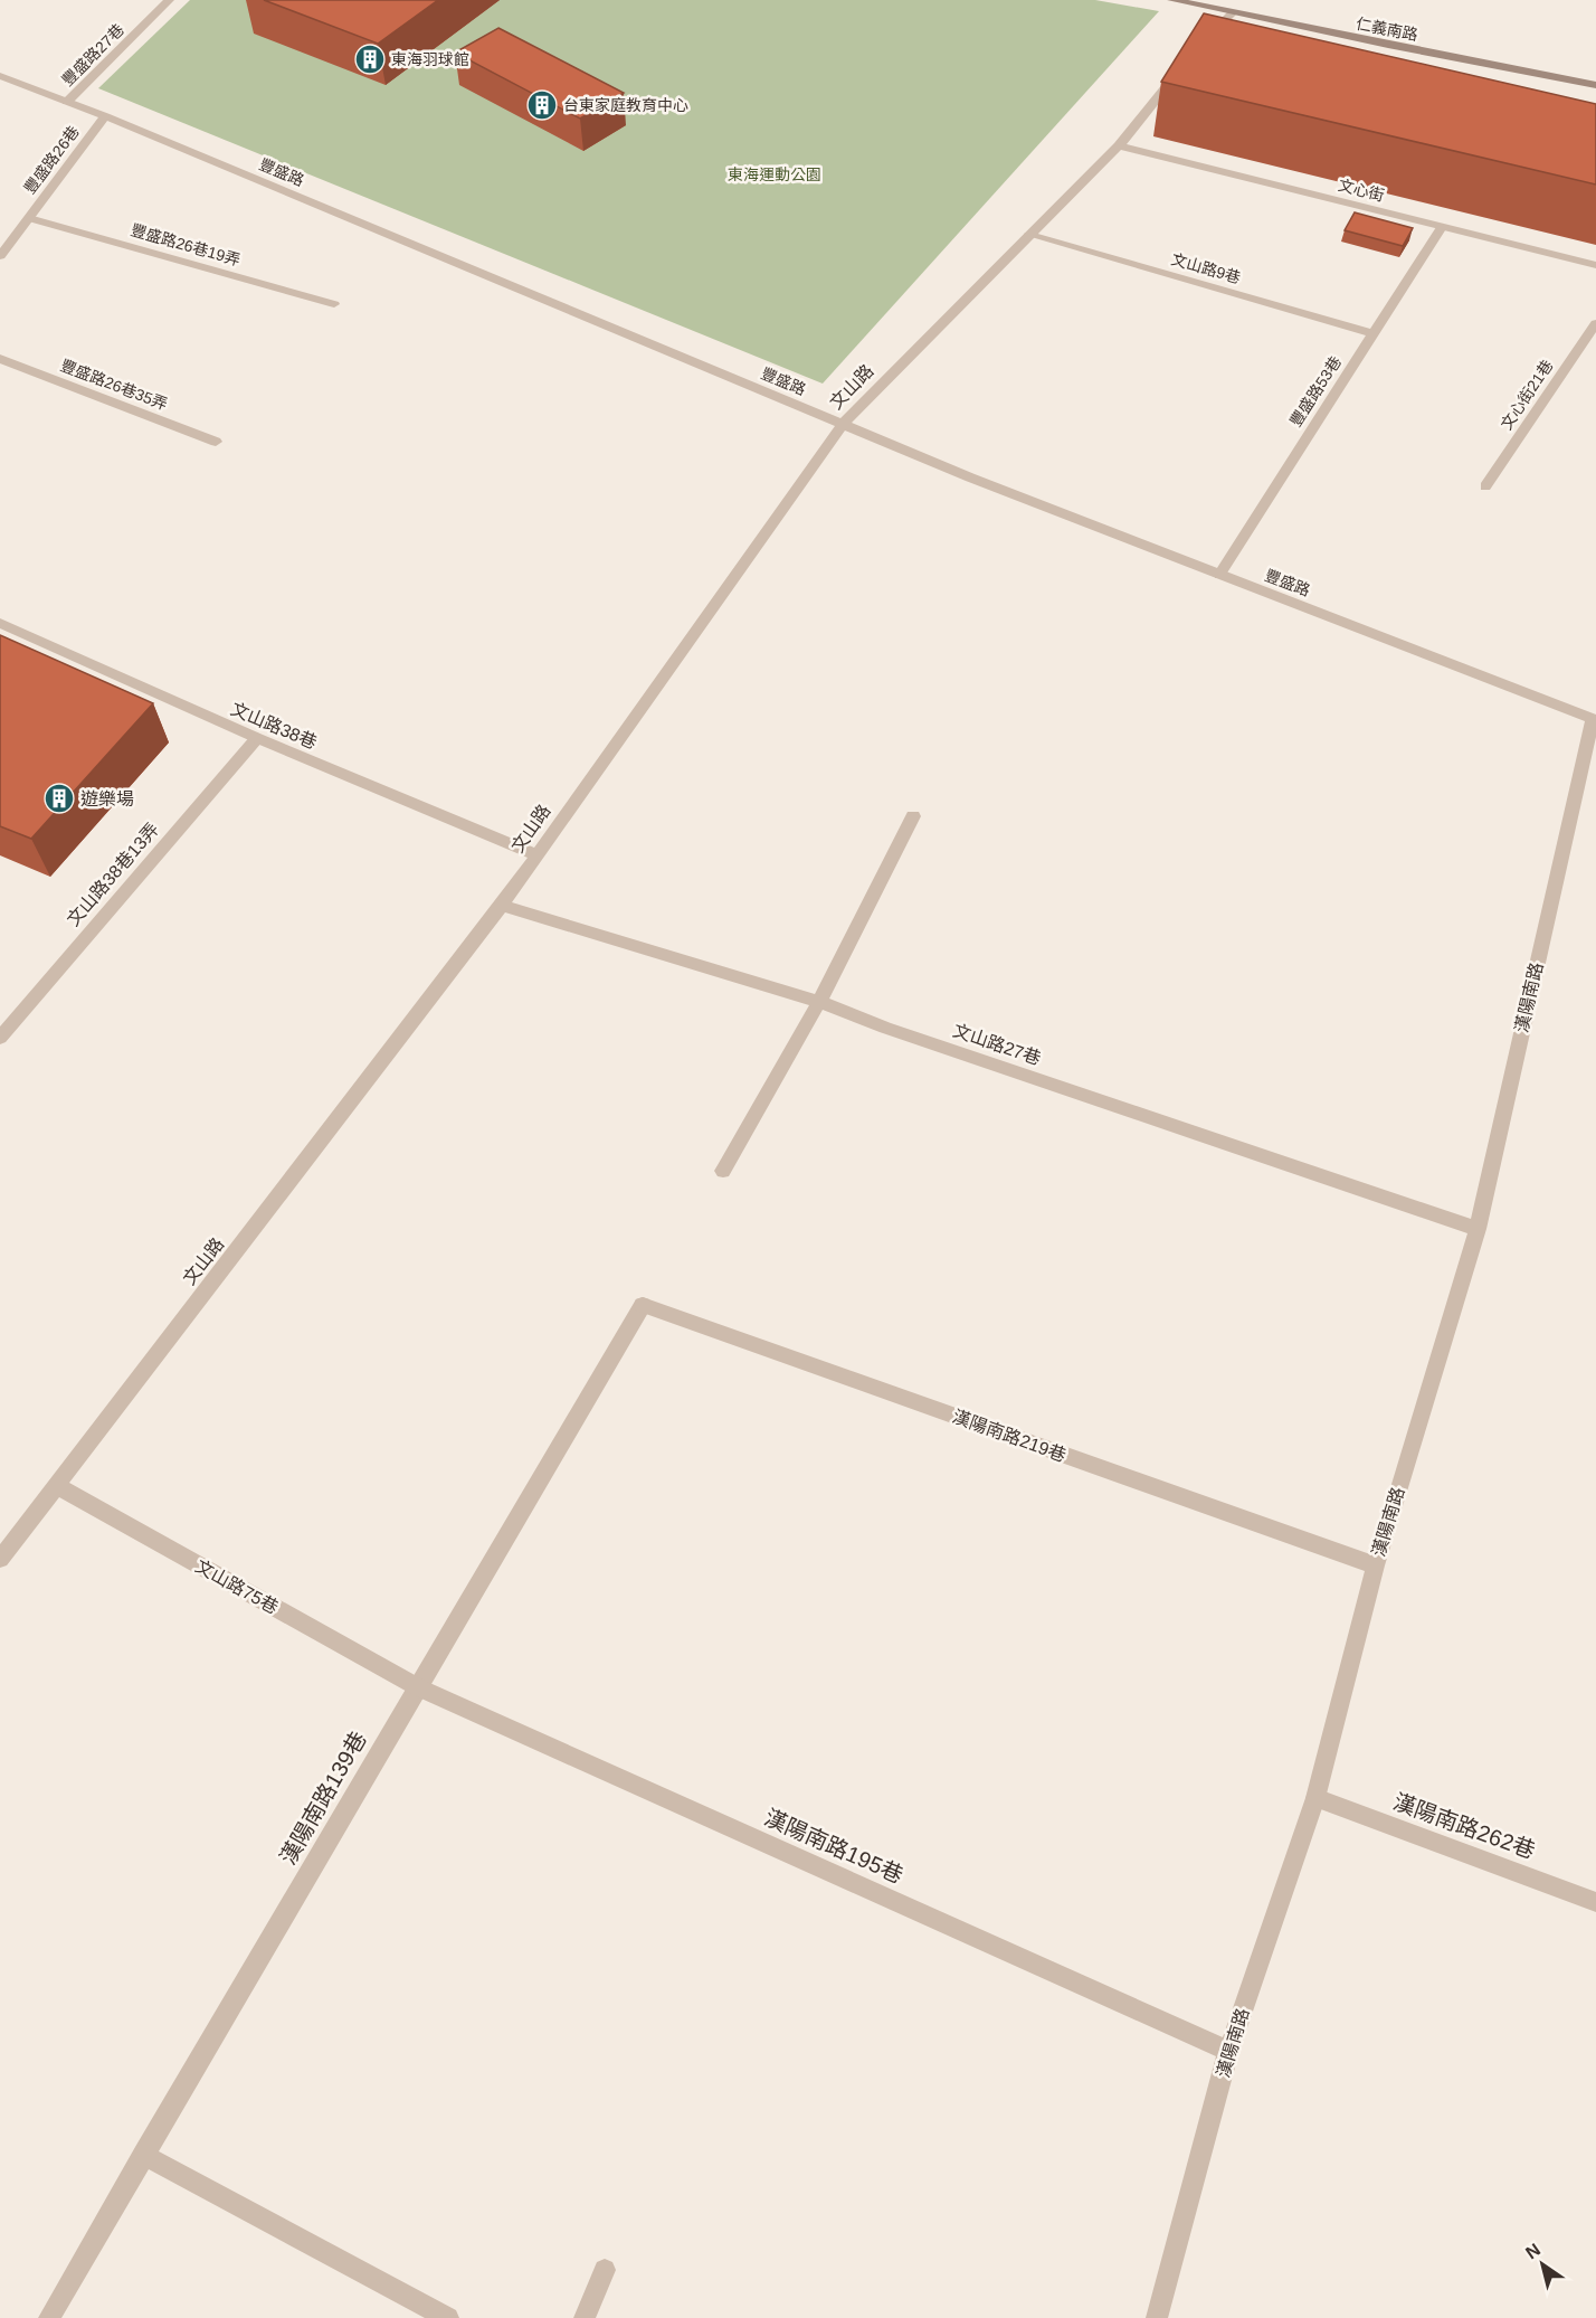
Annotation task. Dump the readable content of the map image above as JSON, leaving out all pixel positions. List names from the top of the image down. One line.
{"streets":{"street":["仁義南路","豐盛路27巷","豐盛路26巷","豐盛路","文心街","豐盛路26巷19弄","文山路9巷","豐盛路26巷35弄","文山路","豐盛路53巷","文心街21巷","文山路38巷","文山路38巷13弄","漢陽南路","文山路27巷","漢陽南路219巷","文山路75巷","漢陽南路139巷","漢陽南路262巷","漢陽南路195巷"]},"crossings":[["豐盛路27巷","豐盛路"],["豐盛路26巷","豐盛路"],["豐盛路26巷","豐盛路26巷19弄"],["豐盛路","文山路"],["豐盛路","豐盛路53巷"],["豐盛路","漢陽南路"],["文心街","文山路"],["文心街","豐盛路53巷"],["文山路9巷","文山路"],["文山路9巷","豐盛路53巷"],["文山路","文山路38巷"],["文山路","文山路27巷"],["文山路","文山路75巷"],["文山路38巷","文山路38巷13弄"],["漢陽南路","文山路27巷"],["漢陽南路","漢陽南路219巷"],["漢陽南路","漢陽南路262巷"],["漢陽南路","漢陽南路195巷"],["漢陽南路219巷","漢陽南路139巷"],["文山路75巷","漢陽南路139巷"],["文山路75巷","漢陽南路195巷"],["漢陽南路139巷","漢陽南路195巷"]],"parks":["東海運動公園"],"places":{"building":["東海羽球館","台東家庭教育中心","遊樂場"]},"north":"top left"}
